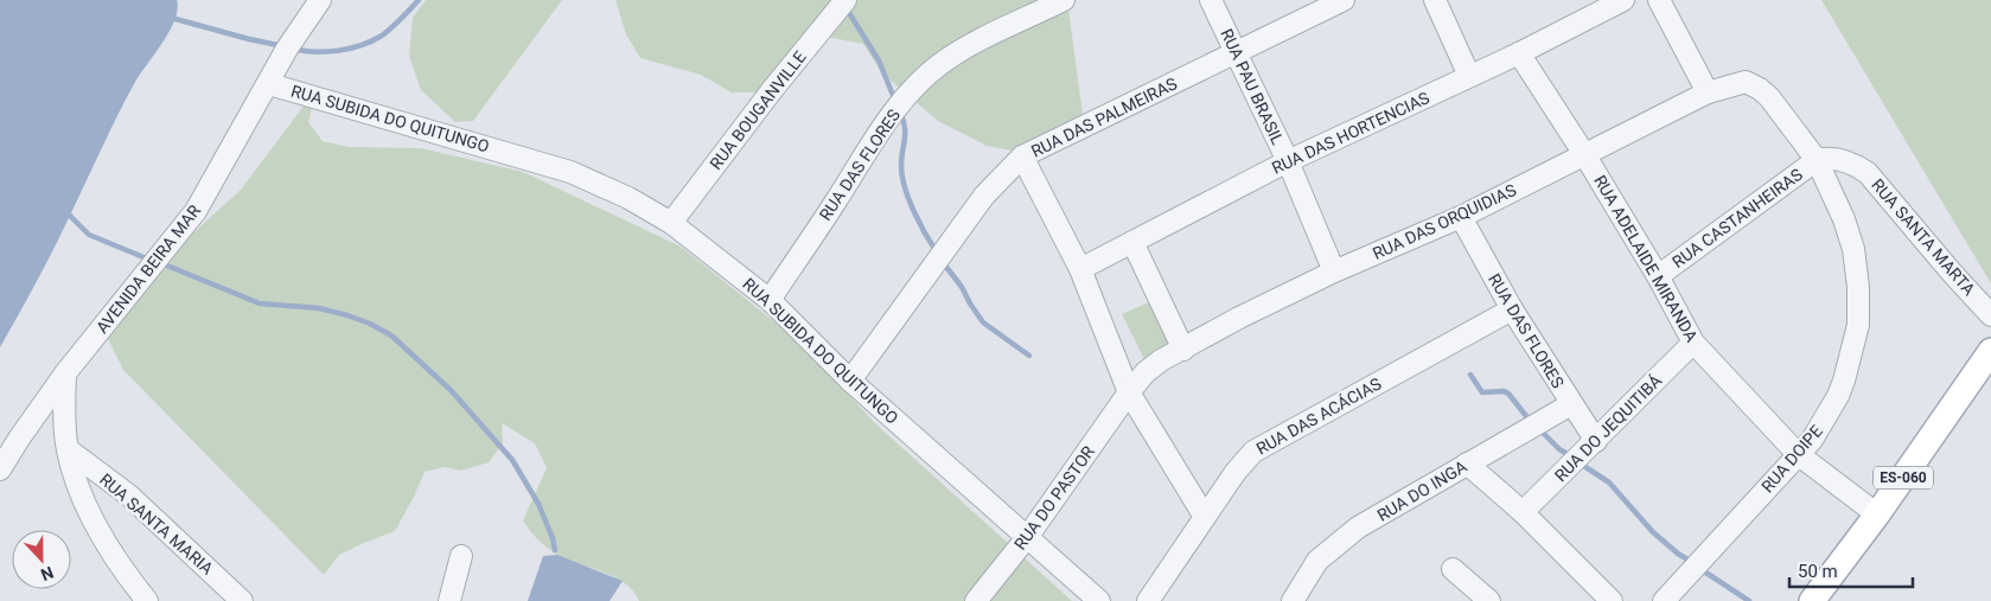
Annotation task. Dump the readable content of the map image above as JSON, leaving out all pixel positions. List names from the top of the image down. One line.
{"streets":{"main road":["ES-060"],"street":["RUA PAU BRASIL","RUA BOUGANVILLE","RUA DAS PALMEIRAS","RUA SUBIDA DO QUITUNGO","RUA DAS HORTENCIAS","RUA DAS FLORES","RUA CASTANHEIRAS","RUA DAS ORQUIDIAS","RUA SANTA MARTA","RUA ADELAIDE MIRANDA","AVENIDA BEIRA MAR","RUA DAS ACÁCIAS","RUA DO JEQUITIBÁ","RUA DOIPE","RUA DO INGA","RUA DO PASTOR","RUA SANTA MARIA"]},"crossings":[["RUA PAU BRASIL","RUA DAS PALMEIRAS"],["RUA PAU BRASIL","RUA DAS HORTENCIAS"],["RUA PAU BRASIL","RUA DAS ORQUIDIAS"],["RUA BOUGANVILLE","RUA SUBIDA DO QUITUNGO"],["RUA DAS PALMEIRAS","RUA SUBIDA DO QUITUNGO"],["RUA SUBIDA DO QUITUNGO","RUA DAS FLORES"],["RUA SUBIDA DO QUITUNGO","AVENIDA BEIRA MAR"],["RUA SUBIDA DO QUITUNGO","RUA DO PASTOR"],["RUA DAS HORTENCIAS","RUA ADELAIDE MIRANDA"],["RUA DAS FLORES","RUA DAS ORQUIDIAS"],["RUA DAS FLORES","RUA DAS ACÁCIAS"],["RUA DAS FLORES","RUA DO JEQUITIBÁ"],["RUA DAS FLORES","RUA DO INGA"],["RUA CASTANHEIRAS","RUA SANTA MARTA"],["RUA CASTANHEIRAS","RUA ADELAIDE MIRANDA"],["RUA CASTANHEIRAS","RUA DOIPE"],["RUA DAS ORQUIDIAS","RUA ADELAIDE MIRANDA"],["RUA DAS ORQUIDIAS","RUA DOIPE"],["RUA DAS ORQUIDIAS","RUA DO PASTOR"],["RUA SANTA MARTA","RUA DOIPE"],["RUA ADELAIDE MIRANDA","RUA DO JEQUITIBÁ"],["RUA ADELAIDE MIRANDA","RUA DOIPE"],["RUA ADELAIDE MIRANDA","ES-060"]],"scale_bar":"50 m","north":"bottom"}
